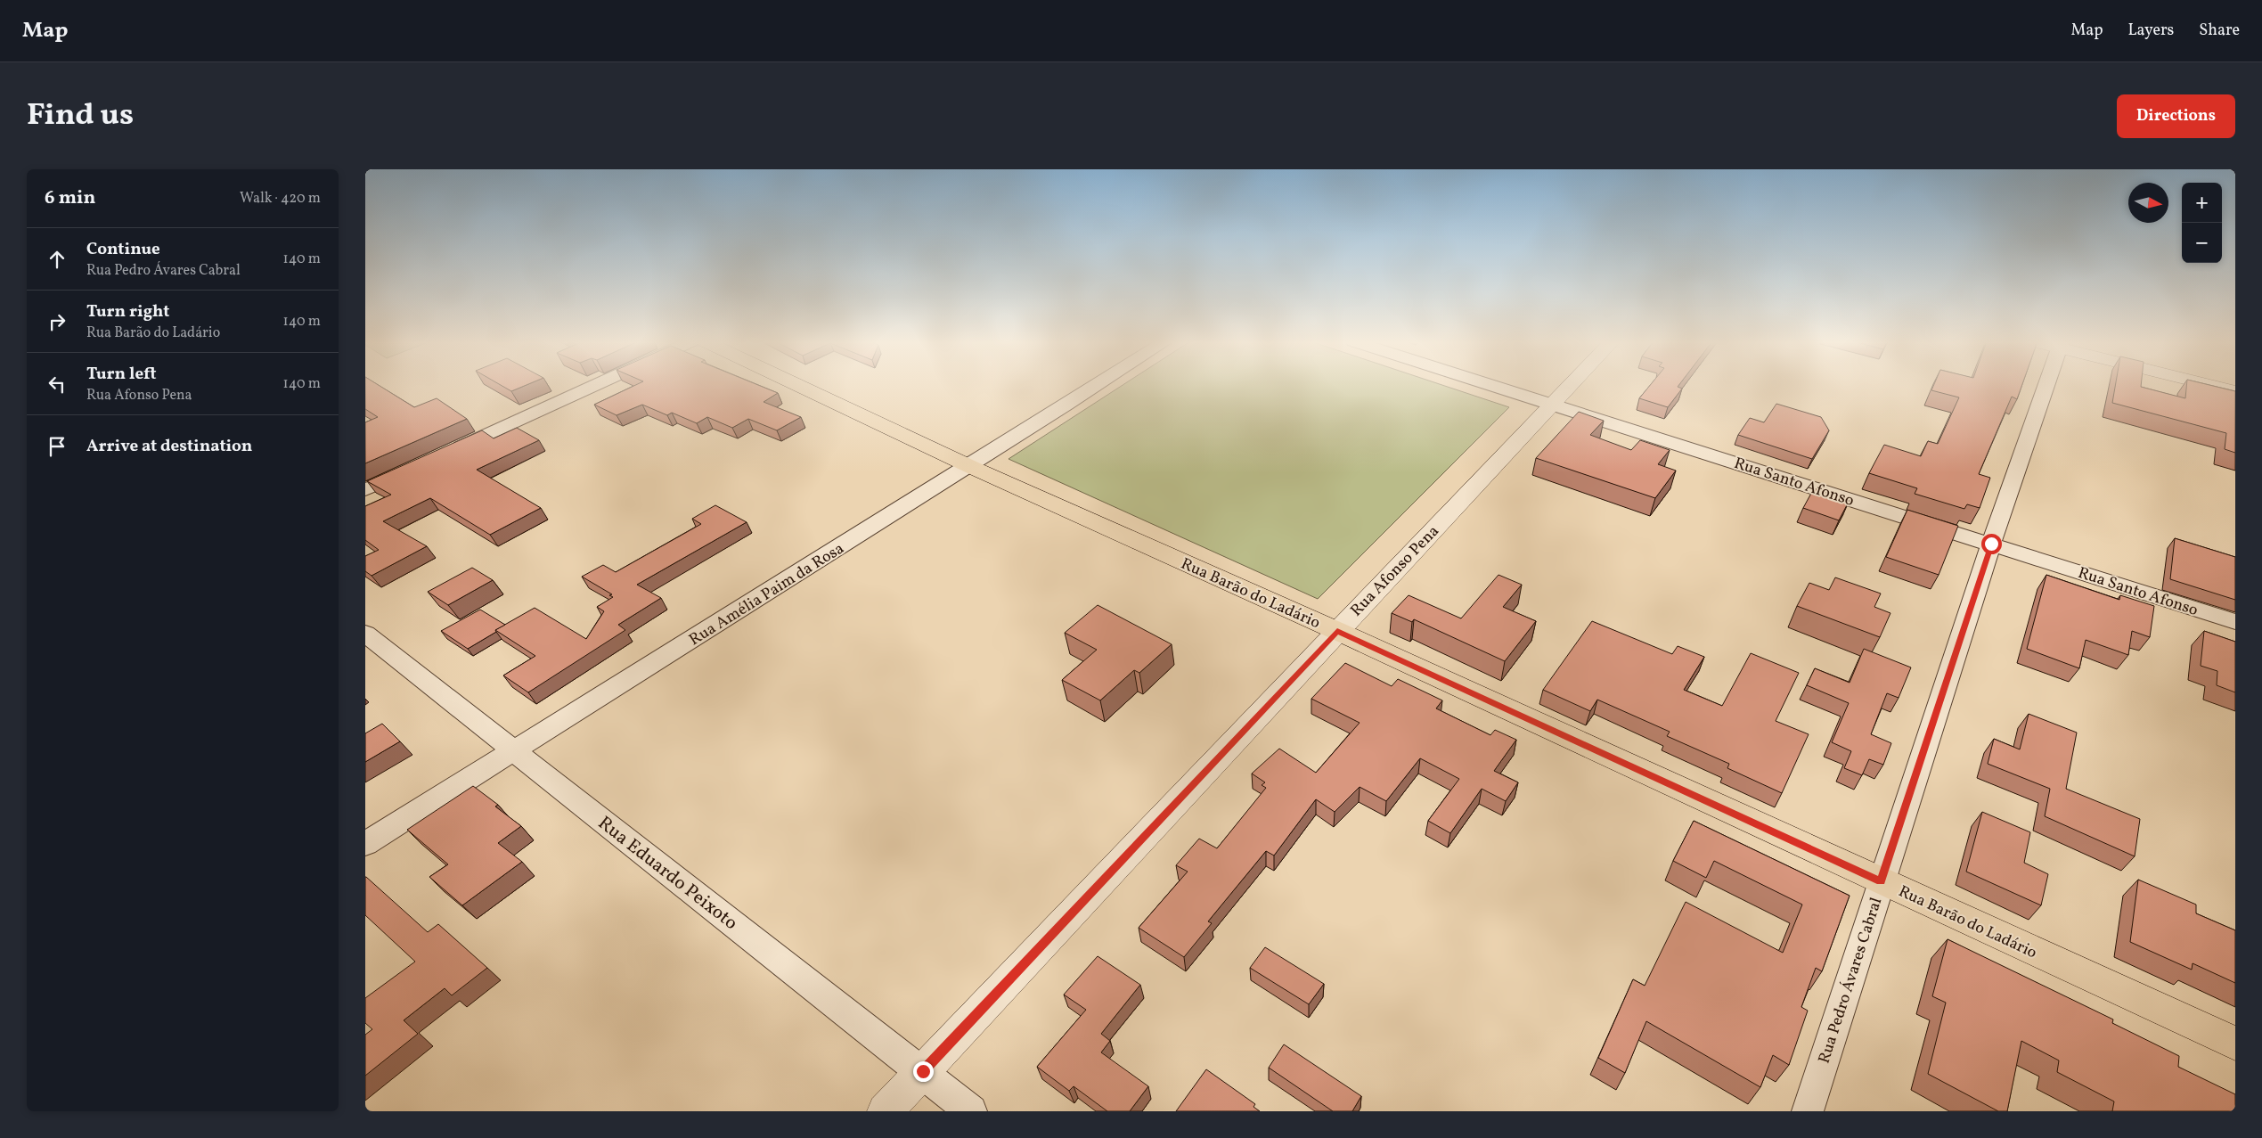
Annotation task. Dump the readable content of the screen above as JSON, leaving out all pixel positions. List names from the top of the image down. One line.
{"streets":{"main road":["Rua Barão do Ladário"],"street":["Rua Santo Afonso","Rua Afonso Pena","Rua Amélia Paim da Rosa","Rua Eduardo Peixoto","Rua Pedro Ávares Cabral"]},"crossings":[["Rua Santo Afonso","Rua Afonso Pena"],["Rua Santo Afonso","Rua Pedro Ávares Cabral"],["Rua Afonso Pena","Rua Barão do Ladário"],["Rua Afonso Pena","Rua Eduardo Peixoto"],["Rua Barão do Ladário","Rua Amélia Paim da Rosa"],["Rua Barão do Ladário","Rua Pedro Ávares Cabral"],["Rua Amélia Paim da Rosa","Rua Eduardo Peixoto"]],"north":"right","page":{"header":"Map","nav":["Map","Layers","Share"],"title":"Find us","buttons":"Directions","heading":["6 min","Walk · 420 m"],"map_buttons":["+","−"],"list":[["Continue","Rua Pedro Ávares Cabral","140 m"],["Turn right","Rua Barão do Ladário","140 m"],["Turn left","Rua Afonso Pena","140 m"],"Arrive at destination"]}}
